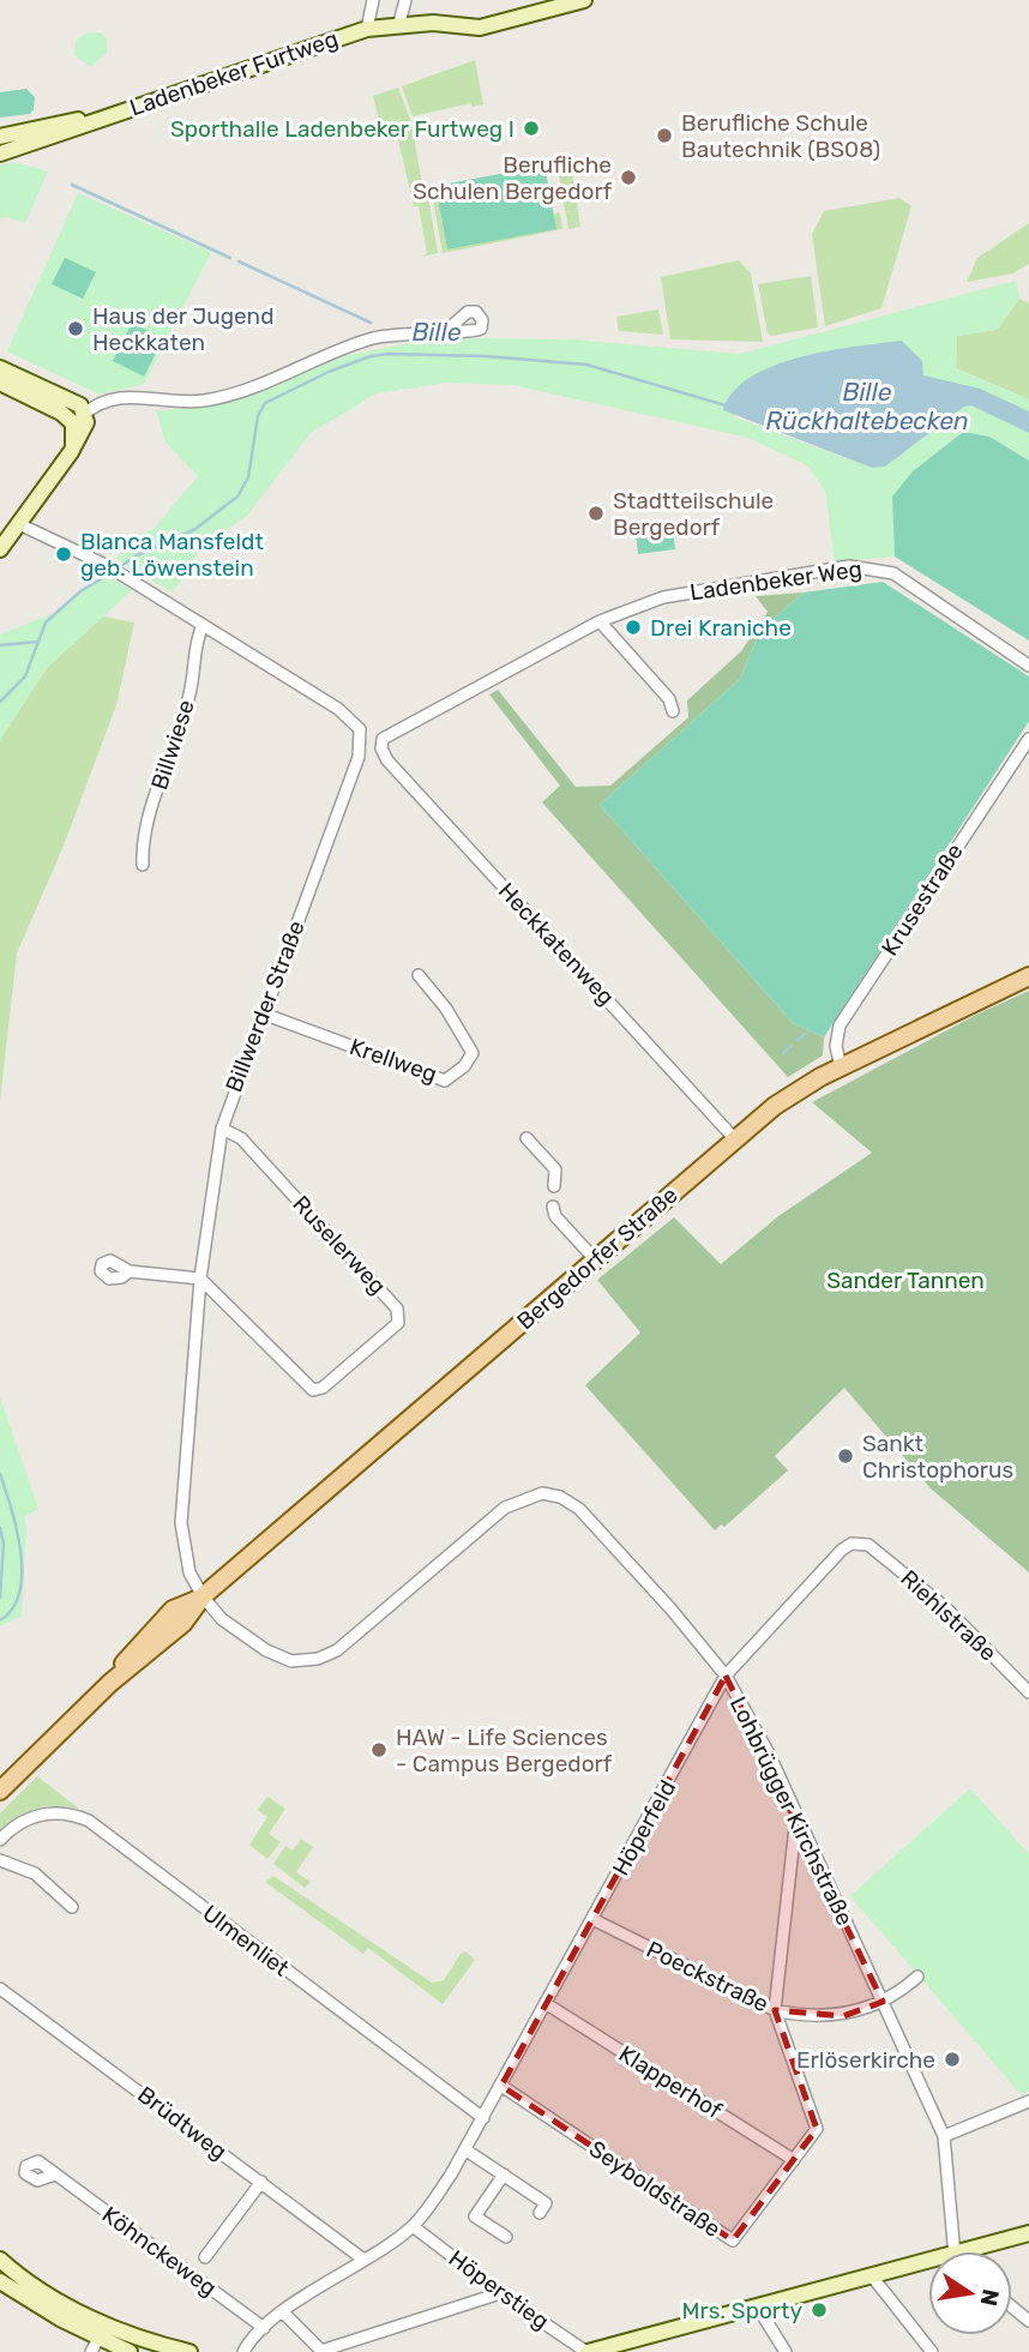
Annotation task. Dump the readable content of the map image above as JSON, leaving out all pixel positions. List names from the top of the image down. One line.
{"streets":{"main road":["Bergedorfer Straße"],"street":["Ladenbeker Furtweg","Ladenbeker Weg","Billwiese","Krusestraße","Heckkatenweg","Billwerder Straße","Krellweg","Ruselerweg","Riehlstraße","Lohbrügger Kirchstraße","Höperfeld","Ulmenliet","Poeckstraße","Klapperhof","Brüdtweg","Seyboldstraße","Köhnckeweg","Höperstieg"]},"crossings":[["Ladenbeker Weg","Heckkatenweg"],["Billwiese","Billwerder Straße"],["Krusestraße","Bergedorfer Straße"],["Heckkatenweg","Bergedorfer Straße"],["Billwerder Straße","Krellweg"],["Billwerder Straße","Ruselerweg"],["Billwerder Straße","Bergedorfer Straße"],["Billwerder Straße","Lohbrügger Kirchstraße"],["Bergedorfer Straße","Lohbrügger Kirchstraße"],["Riehlstraße","Höperfeld"],["Lohbrügger Kirchstraße","Höperfeld"],["Lohbrügger Kirchstraße","Poeckstraße"],["Höperfeld","Ulmenliet"],["Höperfeld","Poeckstraße"],["Höperfeld","Klapperhof"],["Höperfeld","Brüdtweg"],["Höperfeld","Seyboldstraße"],["Höperfeld","Köhnckeweg"],["Höperfeld","Höperstieg"],["Poeckstraße","Seyboldstraße"],["Klapperhof","Seyboldstraße"]],"water":["Bille","Bille Rückhaltebecken"],"parks":["Sander Tannen"],"places":["Sporthalle Ladenbeker Furtweg I","Berufliche Schule Bautechnik (BS08)","Berufliche Schulen Bergedorf","Haus der Jugend Heckkaten","Stadtteilschule Bergedorf","Blanca Mansfeldt geb. Löwenstein","Drei Kraniche","Sankt Christophorus","HAW - Life Sciences - Campus Bergedorf","Erlöserkirche","Mrs. Sporty"],"north":"right"}
